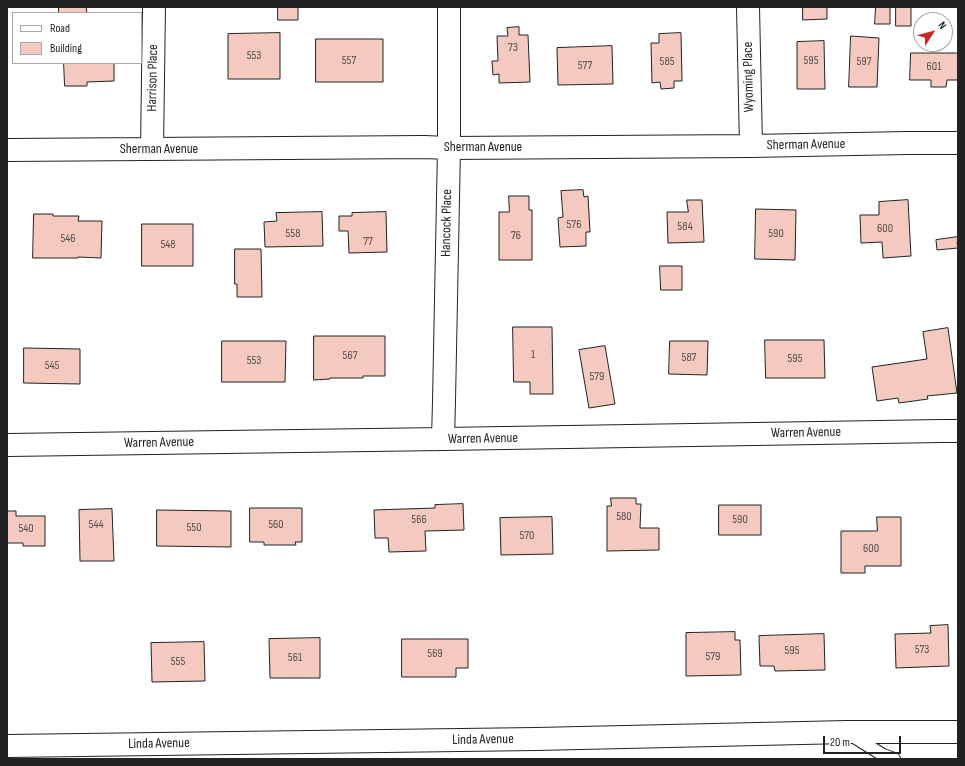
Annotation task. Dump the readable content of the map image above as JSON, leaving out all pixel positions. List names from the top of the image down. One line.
{"streets":{"street":["Wyoming Place","Harrison Place","Sherman Avenue","Hancock Place","Warren Avenue","Linda Avenue"]},"crossings":[["Wyoming Place","Sherman Avenue"],["Harrison Place","Sherman Avenue"],["Sherman Avenue","Hancock Place"],["Hancock Place","Warren Avenue"]],"house_numbers":["73","553","557","595","585","597","577","601","576","584","600","558","590","76","546","77","548","1","567","587","595","553","545","579","580","566","590","544","560","550","540","570","600","573","595","569","579","561","555"],"legend":["Road","Building"],"scale_bar":"20 m","north":"top right"}
